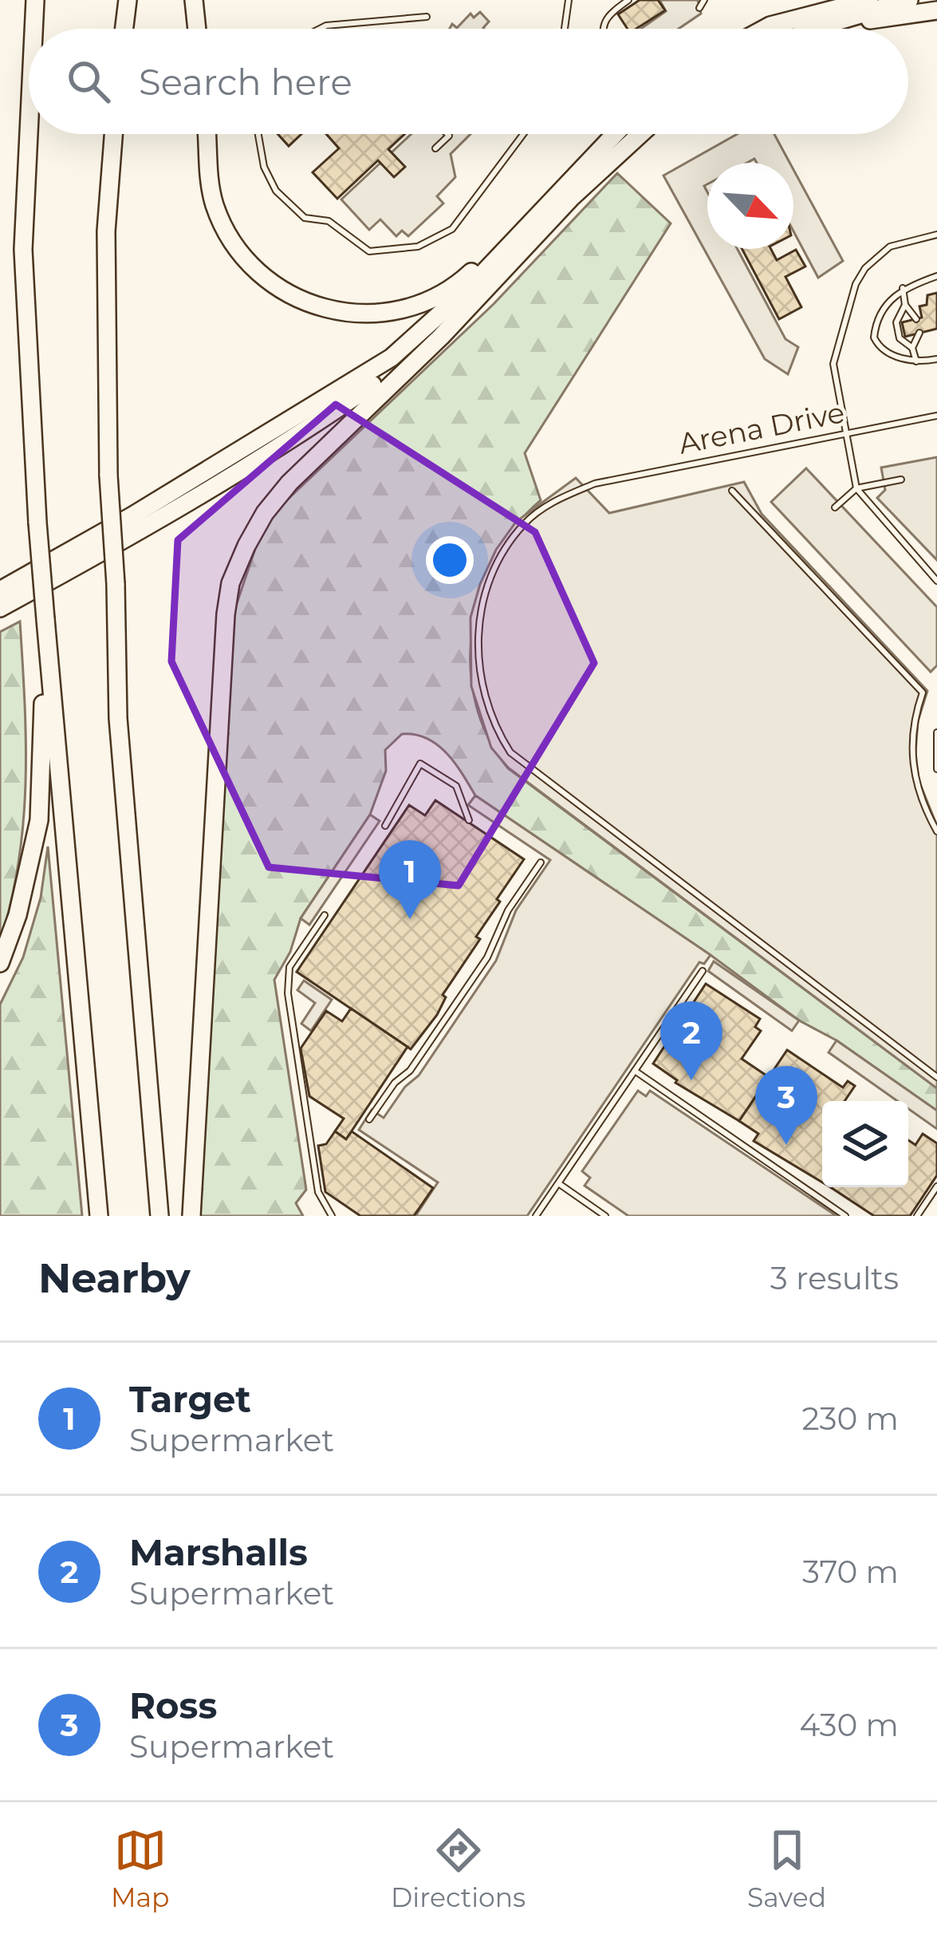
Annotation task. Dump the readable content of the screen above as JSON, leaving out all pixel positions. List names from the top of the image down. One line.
{"streets":{"lane":["Arena Drive"]},"north":"bottom right","page":{"search":"Search here","pins":["1","2","3"],"heading":["Nearby","3 results"],"list":[{"mark":"1","name":"Target","note":"Supermarket","value":"230 m"},{"mark":"2","name":"Marshalls","note":"Supermarket","value":"370 m"},{"mark":"3","name":"Ross","note":"Supermarket","value":"430 m"}],"nav":["Map","Directions","Saved"]}}
